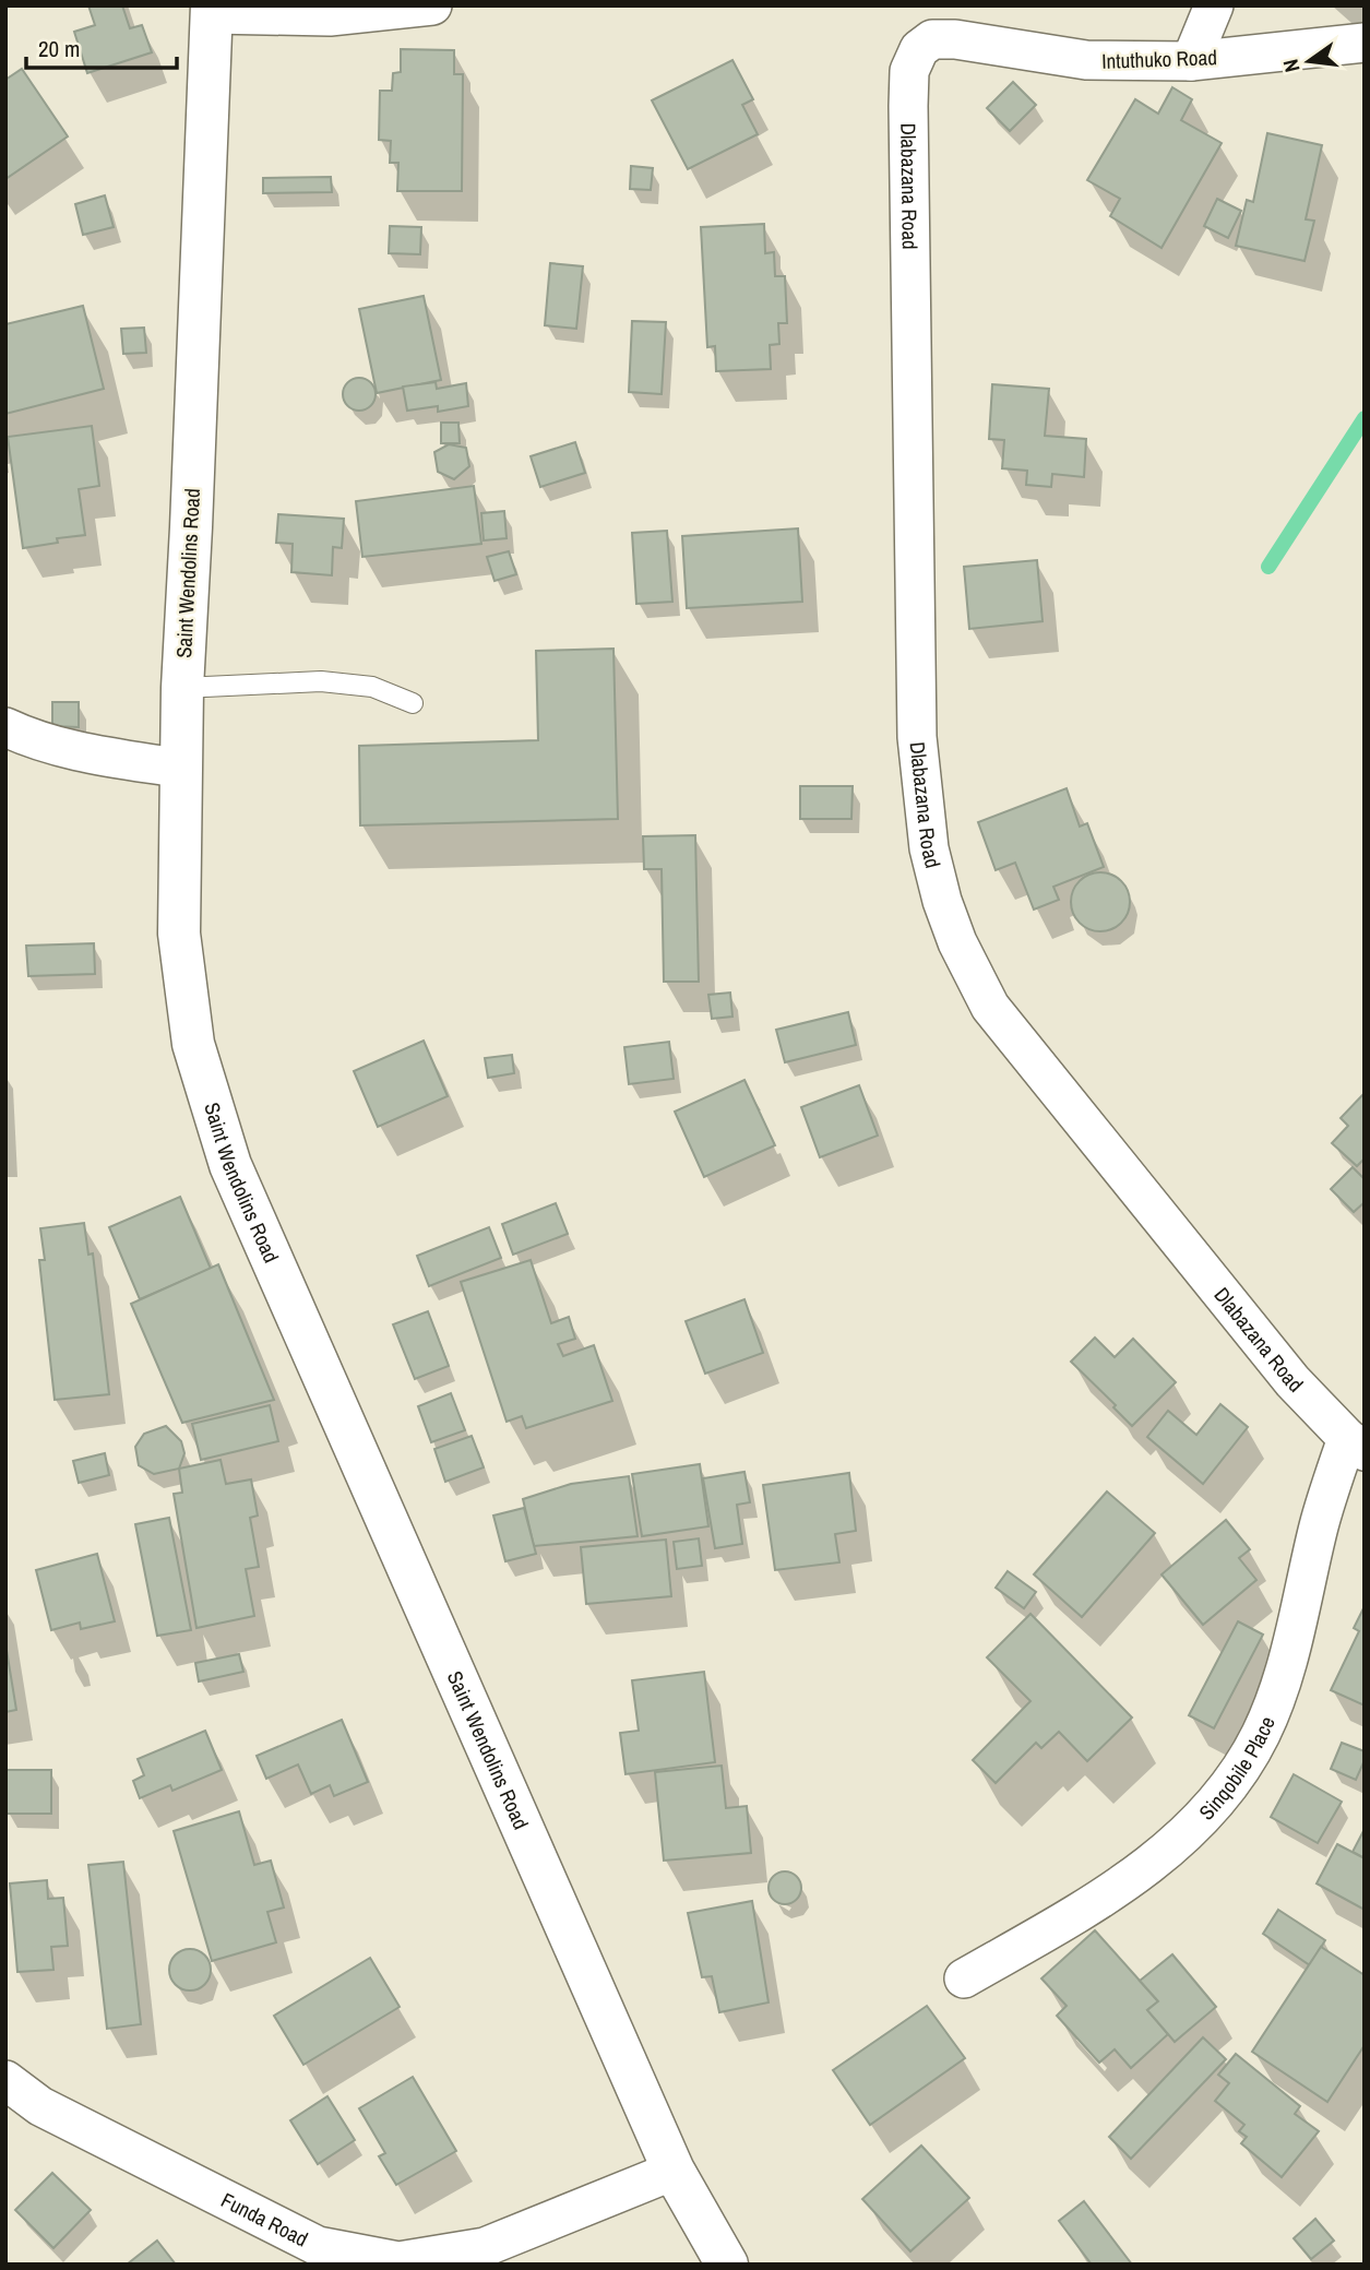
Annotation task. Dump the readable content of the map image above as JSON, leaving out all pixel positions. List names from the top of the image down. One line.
{"streets":{"street":["Intuthuko Road","Dlabazana Road","Saint Wendolins Road","Sinqobile Place","Funda Road"]},"crossings":[["Intuthuko Road","Dlabazana Road"],["Dlabazana Road","Sinqobile Place"],["Saint Wendolins Road","Funda Road"]],"scale_bar":"20 m","north":"left"}
